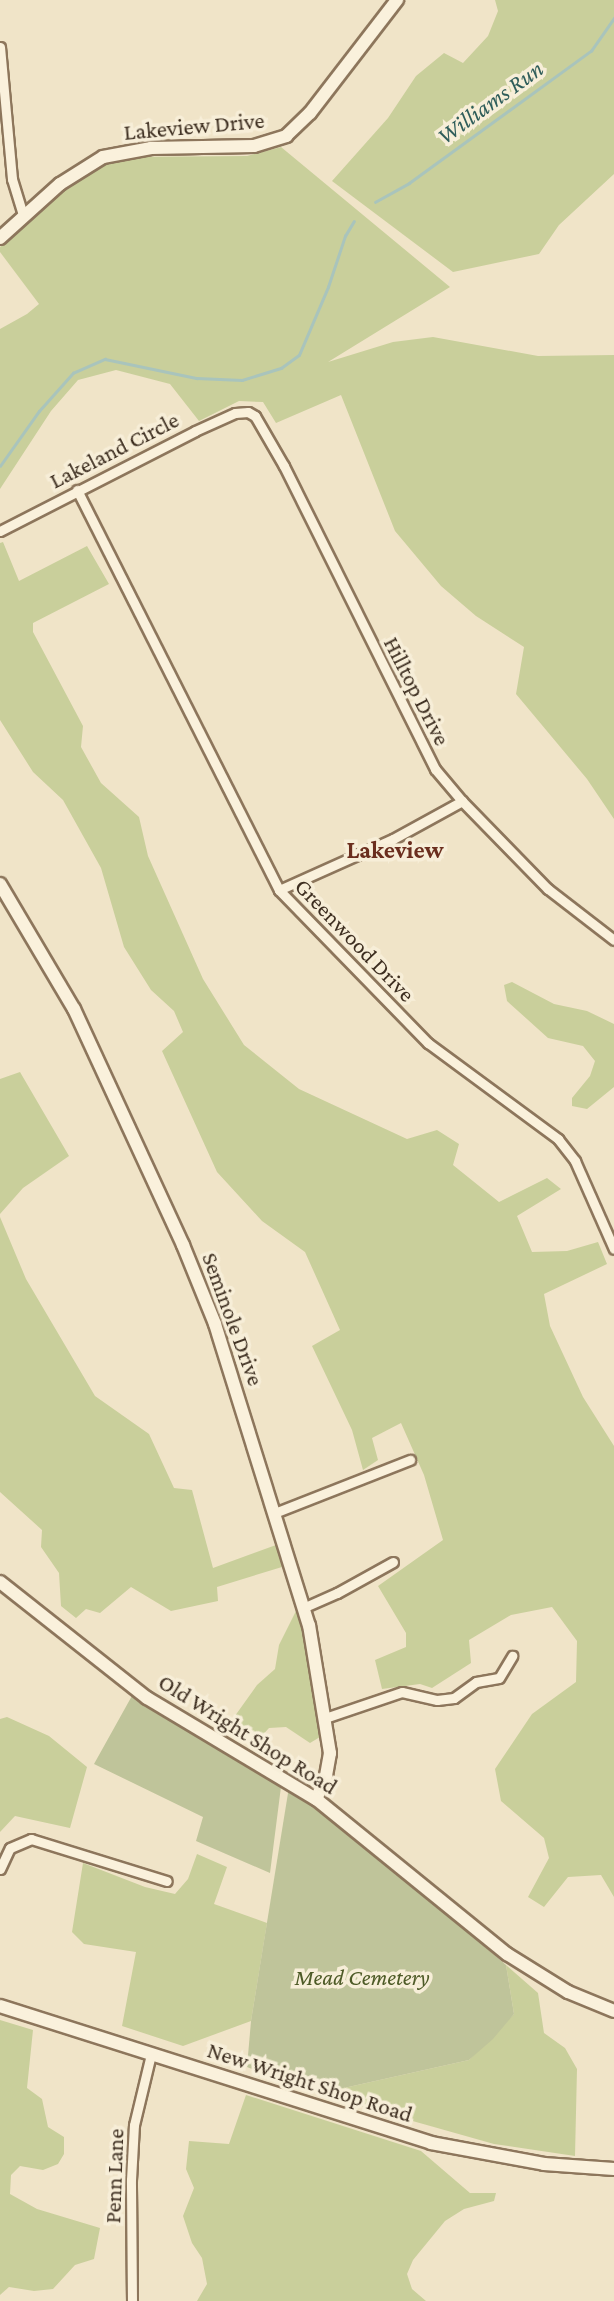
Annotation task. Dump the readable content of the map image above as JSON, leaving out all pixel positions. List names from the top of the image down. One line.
{"streets":{"street":["Lakeview Drive","Lakeland Circle","Hilltop Drive","Greenwood Drive","Seminole Drive","Old Wright Shop Road","New Wright Shop Road","Penn Lane"]},"crossings":[["Lakeland Circle","Hilltop Drive"],["Lakeland Circle","Greenwood Drive"],["Seminole Drive","Old Wright Shop Road"],["New Wright Shop Road","Penn Lane"]],"districts":["Lakeview"],"water":["Williams Run"],"parks":["Mead Cemetery"]}
